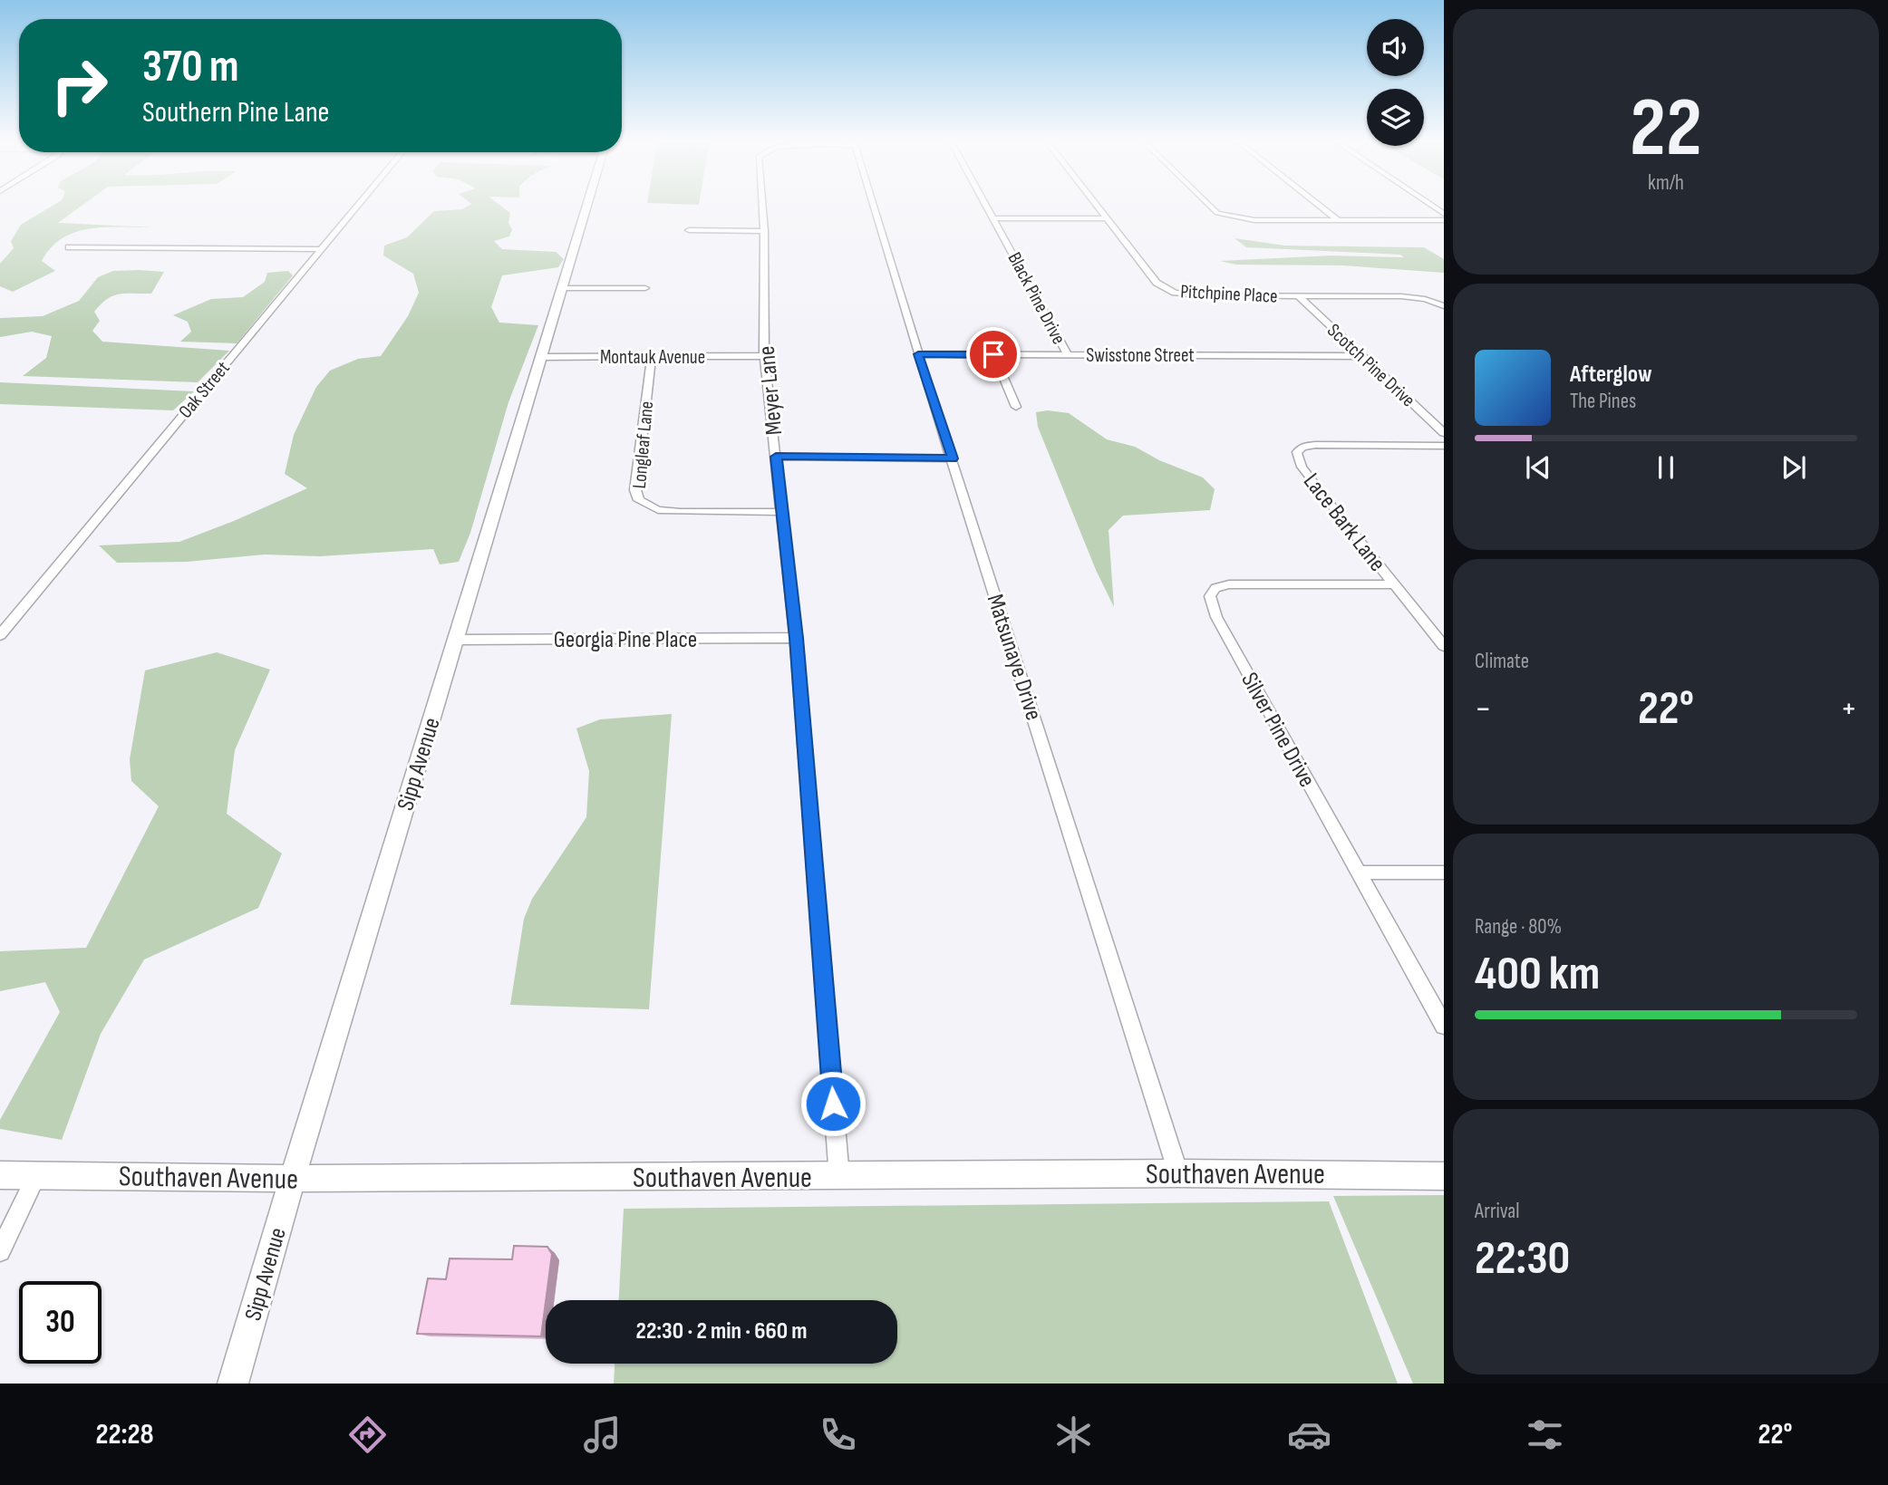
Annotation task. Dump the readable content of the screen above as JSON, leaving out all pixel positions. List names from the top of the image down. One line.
{"streets":{"street":["Pitchpine Place","Black Pine Drive","Swisstone Street","Montauk Avenue","Scotch Pine Drive","Oak Street","Meyer Lane","Longleaf Lane","Lace Bark Lane","Georgia Pine Place","Matsunaye Drive","Silver Pine Drive","Sipp Avenue","Southaven Avenue"]},"crossings":[["Pitchpine Place","Scotch Pine Drive"],["Black Pine Drive","Swisstone Street"],["Swisstone Street","Scotch Pine Drive"],["Swisstone Street","Matsunaye Drive"],["Montauk Avenue","Meyer Lane"],["Montauk Avenue","Longleaf Lane"],["Montauk Avenue","Sipp Avenue"],["Meyer Lane","Longleaf Lane"],["Meyer Lane","Georgia Pine Place"],["Meyer Lane","Southaven Avenue"],["Lace Bark Lane","Silver Pine Drive"],["Georgia Pine Place","Sipp Avenue"],["Matsunaye Drive","Southaven Avenue"],["Sipp Avenue","Southaven Avenue"]],"page":{"tile":[["22","km/h"],"Climate",["Range · 80%","400 km"],["Arrival","22:30"]],"turn":["370 m","Southern Pine Lane"],"song":["Afterglow","The Pines"],"heat":["−","22°","+"],"limit":"30","trip":"22:30 · 2 min · 660 m","tabs":["22:28","22°"]}}
